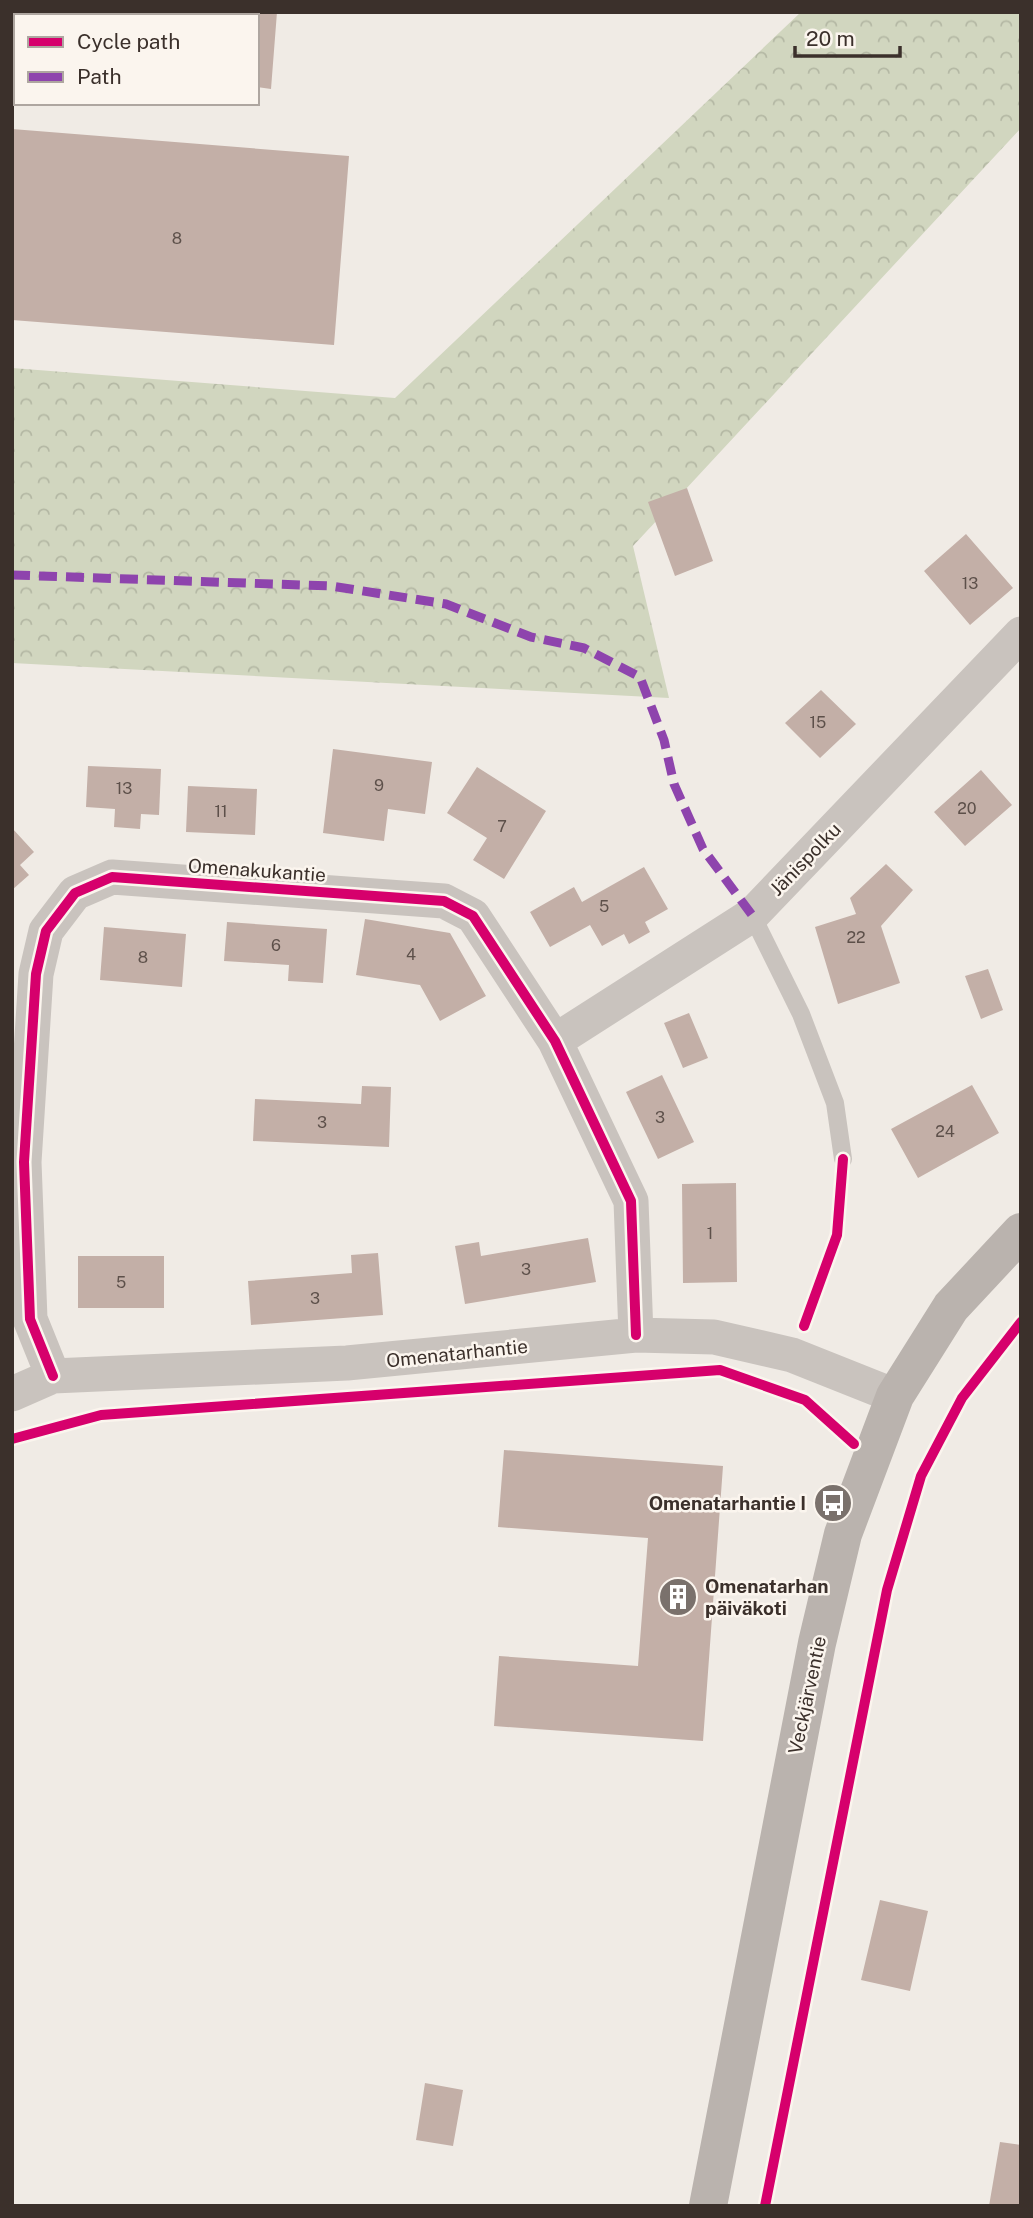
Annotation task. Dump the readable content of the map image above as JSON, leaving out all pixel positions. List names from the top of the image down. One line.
{"streets":{"street":["Jänispolku","Omenakukantie","Omenatarhantie","Veckjärventie"]},"crossings":[["Jänispolku","Omenakukantie"],["Omenakukantie","Omenatarhantie"],["Omenatarhantie","Veckjärventie"]],"places":{"bus stop":["Omenatarhantie I"],"building":["Omenatarhan päiväkoti"]},"house_numbers":["8","13","15","9","13","20","11","7","5","22","6","4","8","3","3","24","1","3","5","3"],"legend":["Cycle path","Path"],"scale_bar":"20 m"}
